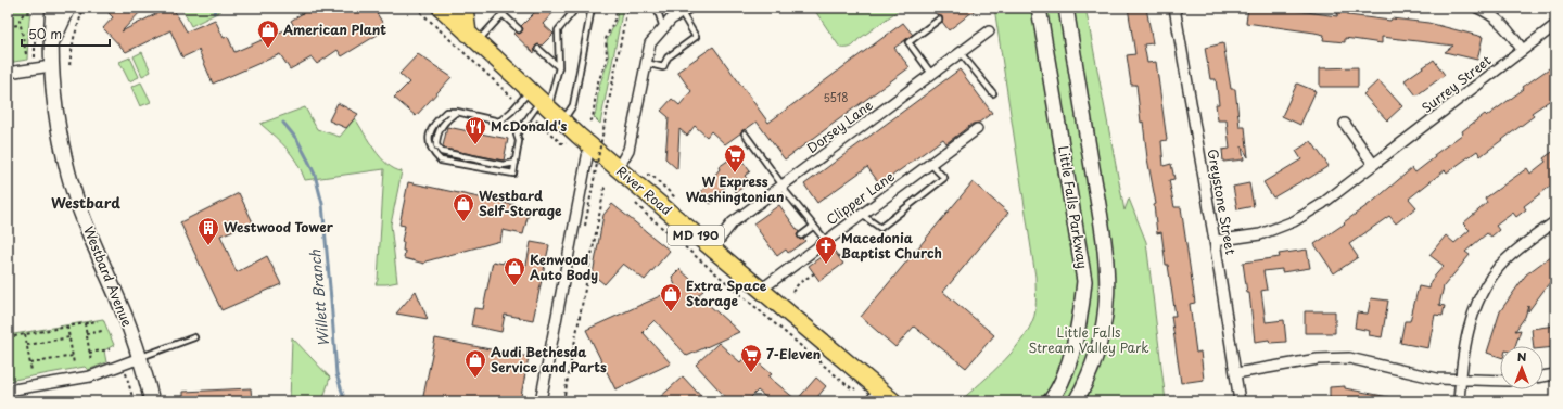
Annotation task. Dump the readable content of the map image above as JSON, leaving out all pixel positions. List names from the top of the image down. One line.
{"streets":{"main road":["River Road","Little Falls Parkway","MD 190","Westbard Avenue"],"street":["Surrey Street","Dorsey Lane","Clipper Lane","Greystone Street"]},"crossings":[["Surrey Street","Greystone Street"],["Dorsey Lane","River Road"],["River Road","Clipper Lane"]],"districts":["Westbard"],"water":["Willett Branch"],"parks":["Little Falls Stream Valley Park"],"places":{"shop":["American Plant","Westbard Self-Storage","Kenwood Auto Body","Extra Space Storage","Audi Bethesda Service and Parts"],"restaurant":["McDonald's"],"supermarket":["W Express Washingtonian","7-Eleven"],"building":["Westwood Tower"],"church":["Macedonia Baptist Church"]},"house_numbers":["5518"],"scale_bar":"50 m","north":"top"}
